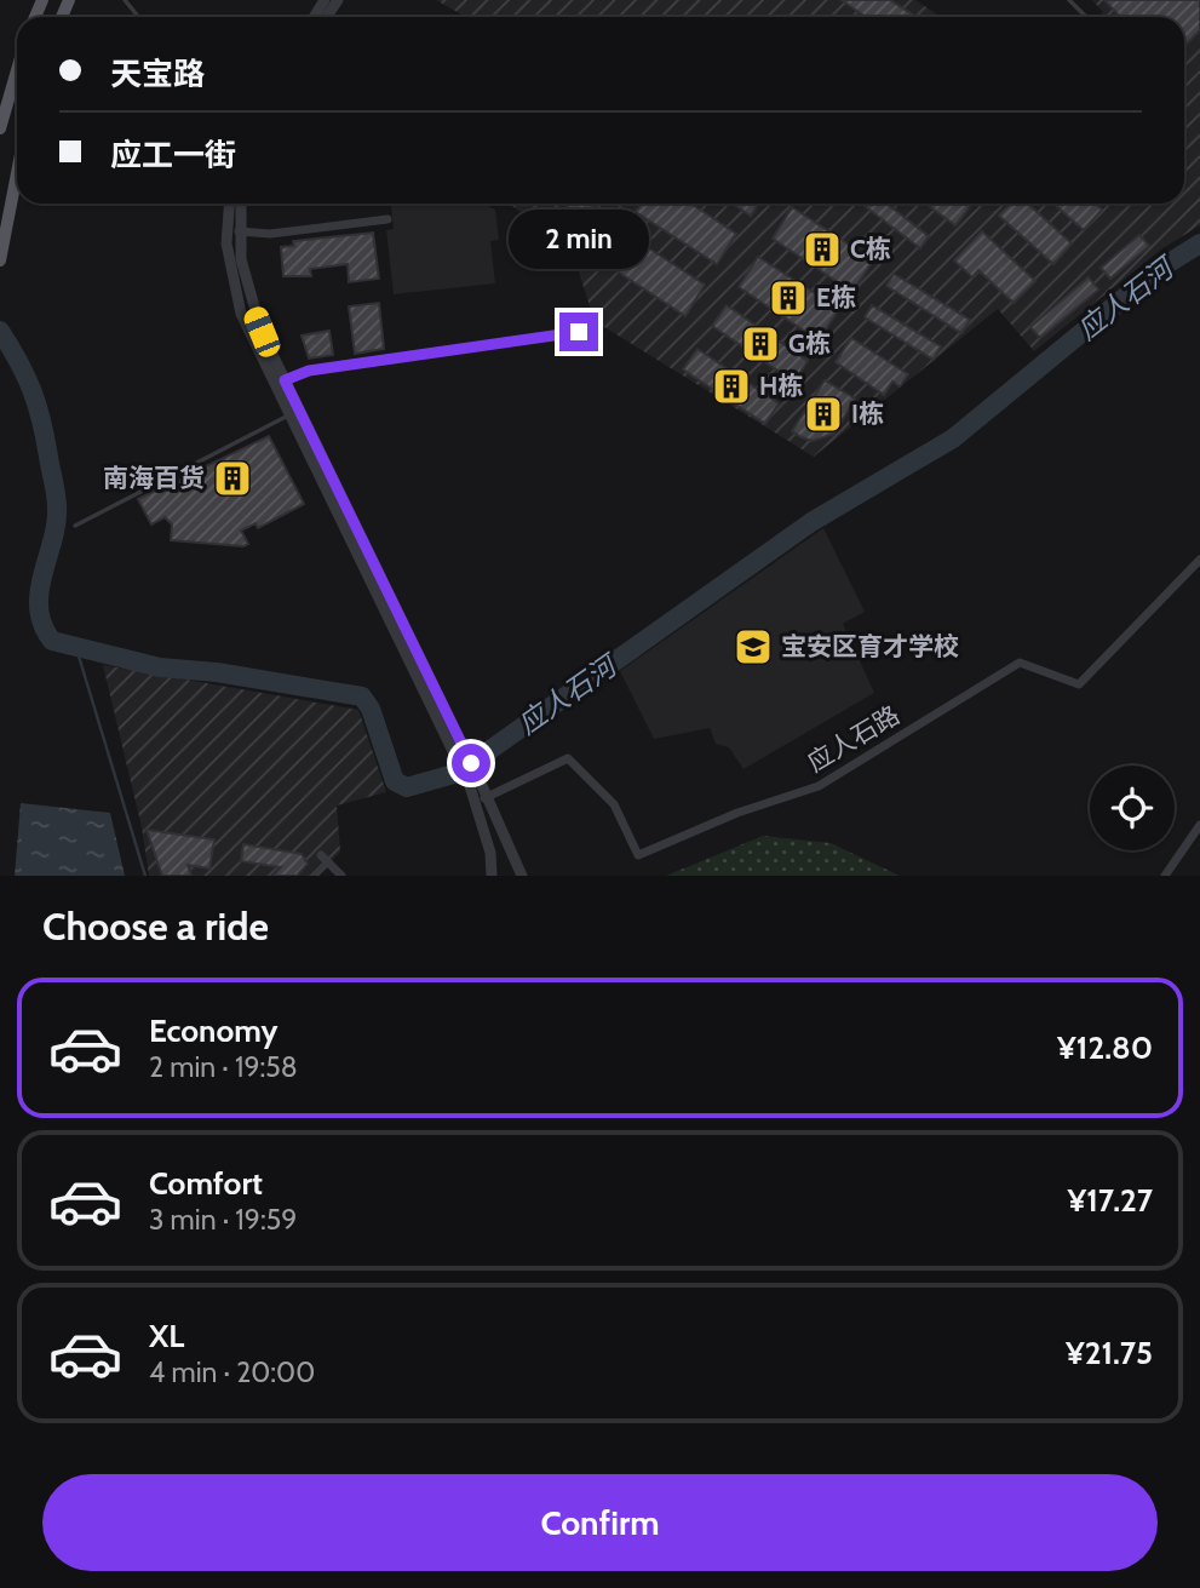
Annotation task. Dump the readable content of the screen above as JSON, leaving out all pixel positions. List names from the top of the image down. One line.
{"streets":{"street":["应人石路"]},"water":["应人石河"],"places":{"building":["C栋","E栋","G栋","H栋","I栋","南海百货"],"school or university":["宝安区育才学校"]},"page":{"banner":["天宝路","应工一街"],"bubble":"2 min","heading":"Choose a ride","list":[{"name":"Economy","note":"2 min · 19:58","value":"¥12.80"},{"name":"Comfort","note":"3 min · 19:59","value":"¥17.27"},{"name":"XL","note":"4 min · 20:00","value":"¥21.75"}],"buttons":"Confirm"}}
